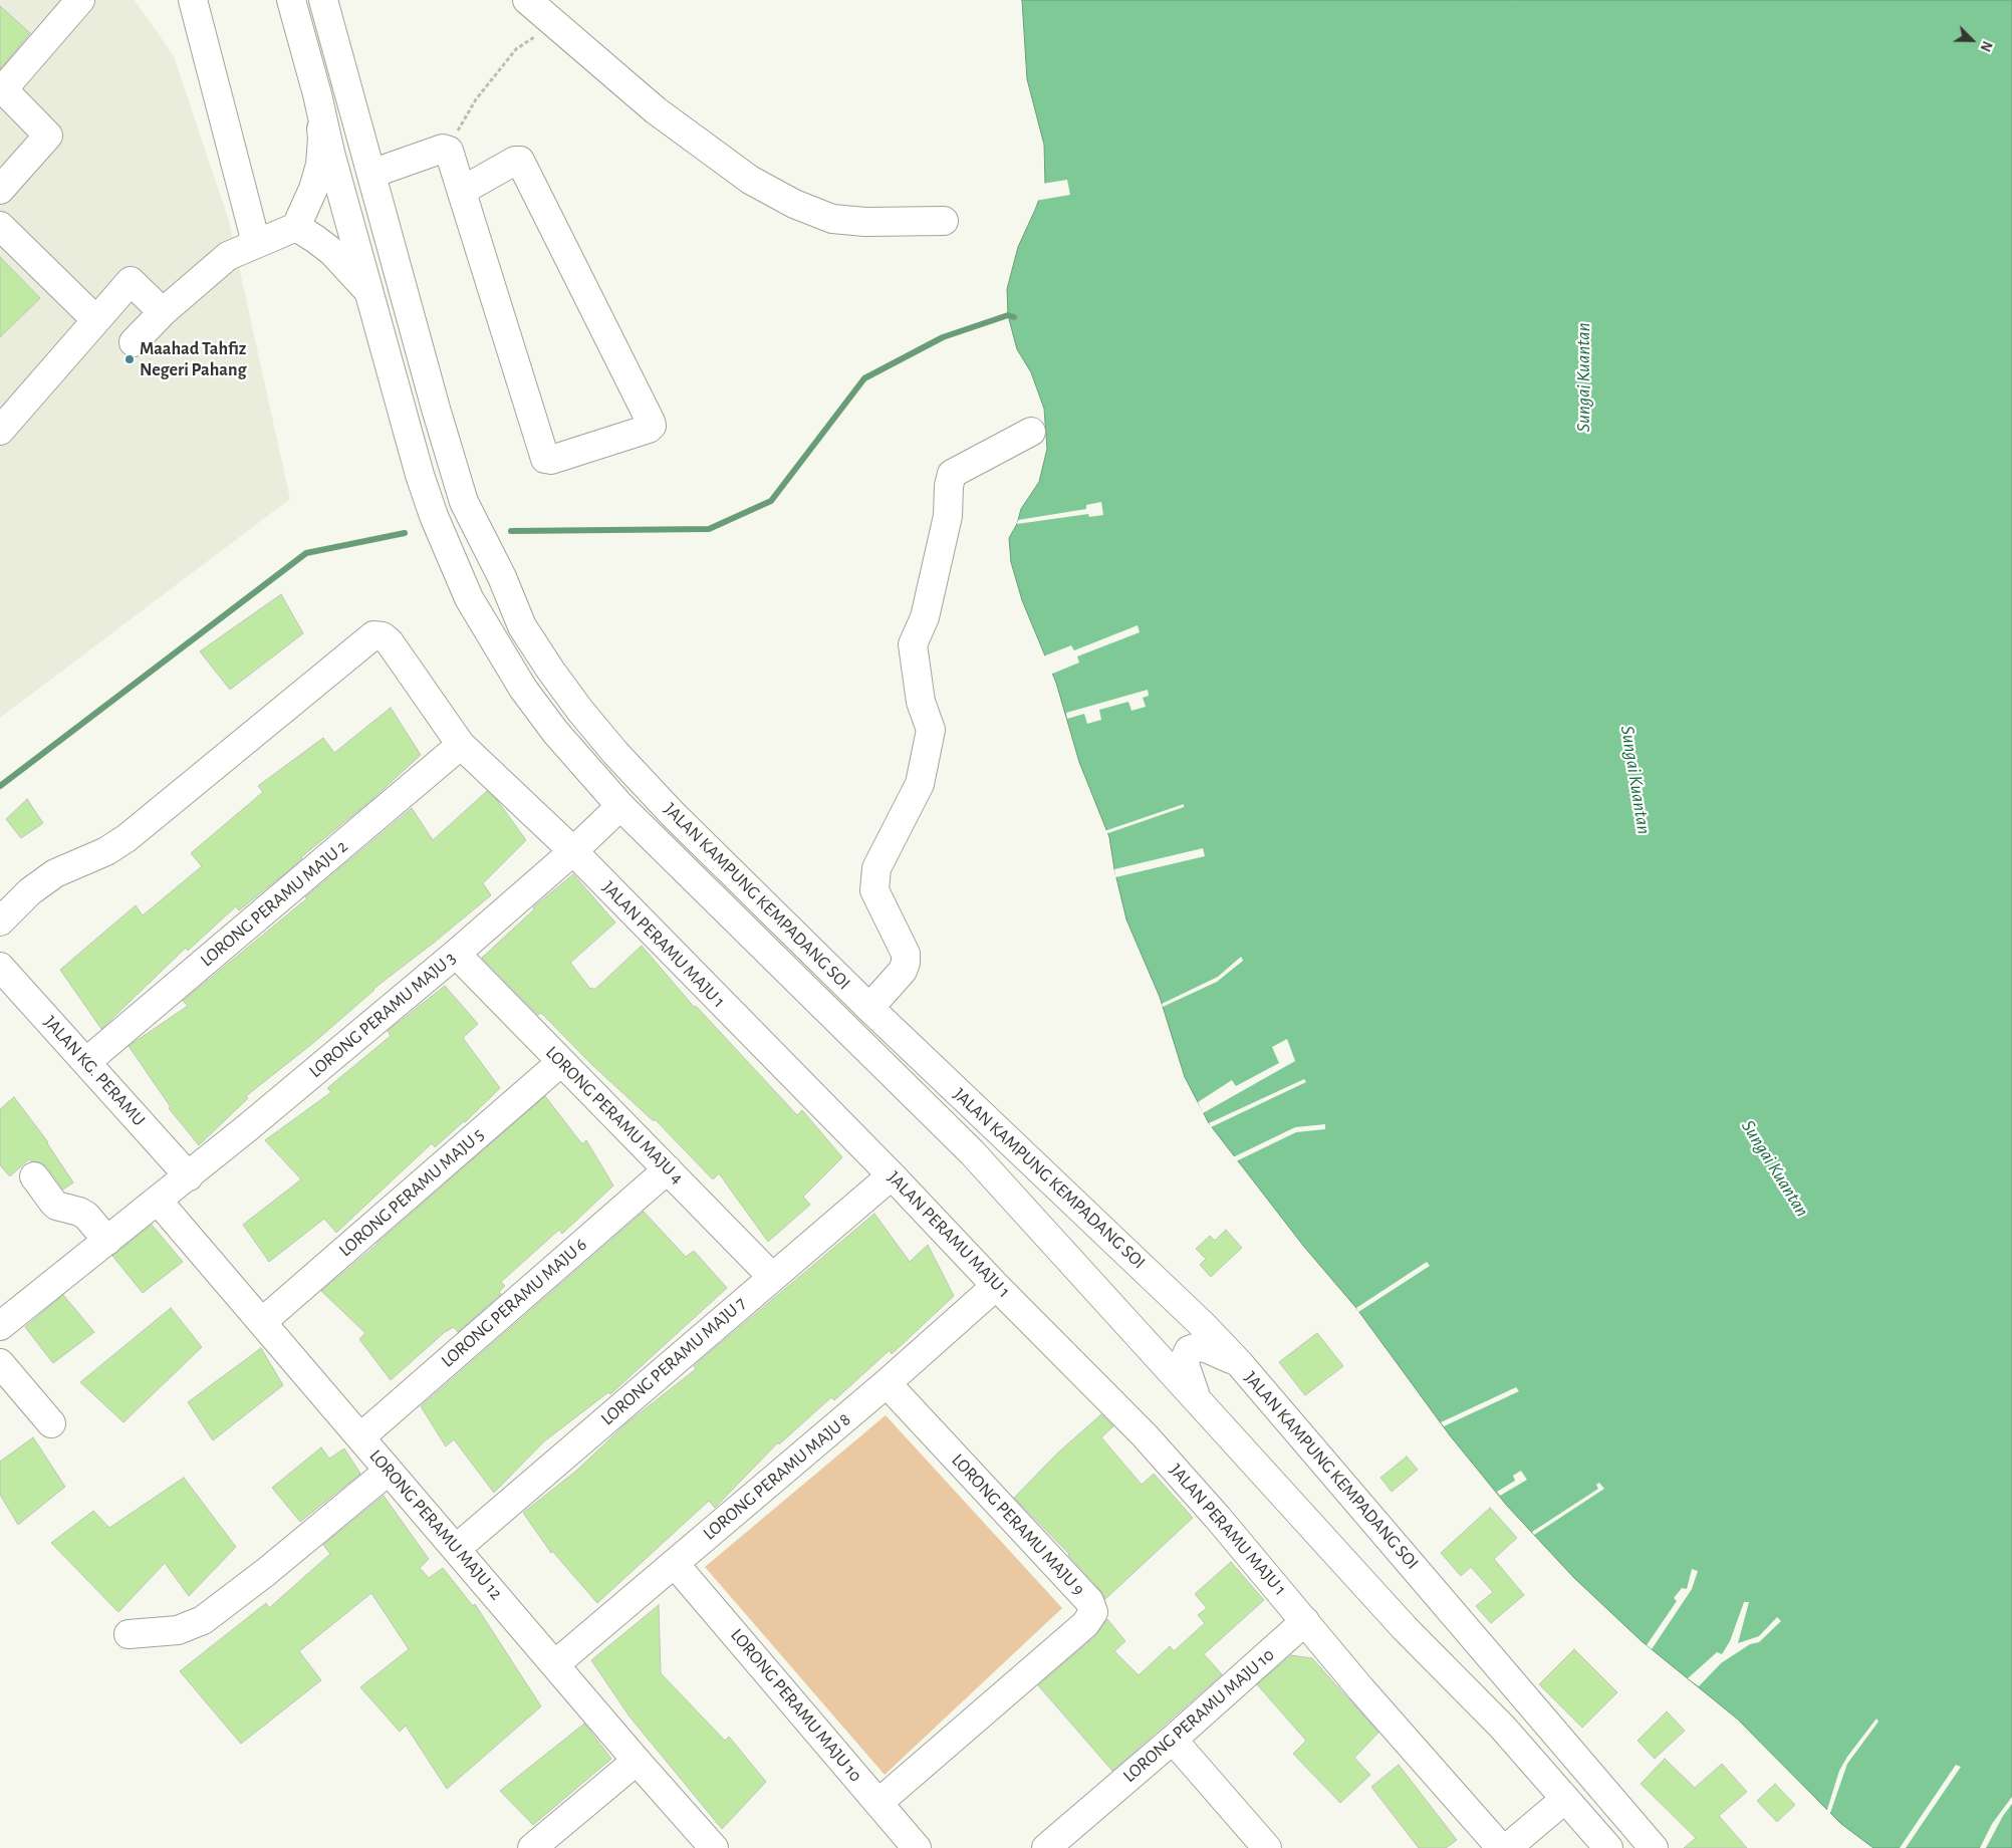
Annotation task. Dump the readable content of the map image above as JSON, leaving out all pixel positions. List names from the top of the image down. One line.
{"streets":{"main road":["JALAN KAMPUNG KEMPADANG SOI","LORONG PERAMU MAJU 2","JALAN PERAMU MAJU 1","LORONG PERAMU MAJU 3","JALAN KG. PERAMU","LORONG PERAMU MAJU 4","LORONG PERAMU MAJU 5","LORONG PERAMU MAJU 6","LORONG PERAMU MAJU 7","LORONG PERAMU MAJU 8","LORONG PERAMU MAJU 12","LORONG PERAMU MAJU 9","LORONG PERAMU MAJU 10"]},"crossings":[["JALAN KAMPUNG KEMPADANG SOI","LORONG PERAMU MAJU 3"],["LORONG PERAMU MAJU 2","JALAN PERAMU MAJU 1"],["LORONG PERAMU MAJU 2","JALAN KG. PERAMU"],["JALAN PERAMU MAJU 1","LORONG PERAMU MAJU 3"],["JALAN PERAMU MAJU 1","LORONG PERAMU MAJU 7"],["JALAN PERAMU MAJU 1","LORONG PERAMU MAJU 8"],["JALAN PERAMU MAJU 1","LORONG PERAMU MAJU 10"],["LORONG PERAMU MAJU 3","JALAN KG. PERAMU"],["LORONG PERAMU MAJU 3","LORONG PERAMU MAJU 4"],["LORONG PERAMU MAJU 3","LORONG PERAMU MAJU 12"],["LORONG PERAMU MAJU 4","LORONG PERAMU MAJU 5"],["LORONG PERAMU MAJU 4","LORONG PERAMU MAJU 6"],["LORONG PERAMU MAJU 4","LORONG PERAMU MAJU 7"],["LORONG PERAMU MAJU 5","LORONG PERAMU MAJU 12"],["LORONG PERAMU MAJU 6","LORONG PERAMU MAJU 12"],["LORONG PERAMU MAJU 7","LORONG PERAMU MAJU 12"],["LORONG PERAMU MAJU 8","LORONG PERAMU MAJU 12"],["LORONG PERAMU MAJU 8","LORONG PERAMU MAJU 9"],["LORONG PERAMU MAJU 8","LORONG PERAMU MAJU 10"],["LORONG PERAMU MAJU 9","LORONG PERAMU MAJU 10"]],"water":["Sungai Kuantan"],"places":["Maahad Tahfiz Negeri Pahang"],"north":"bottom right"}
